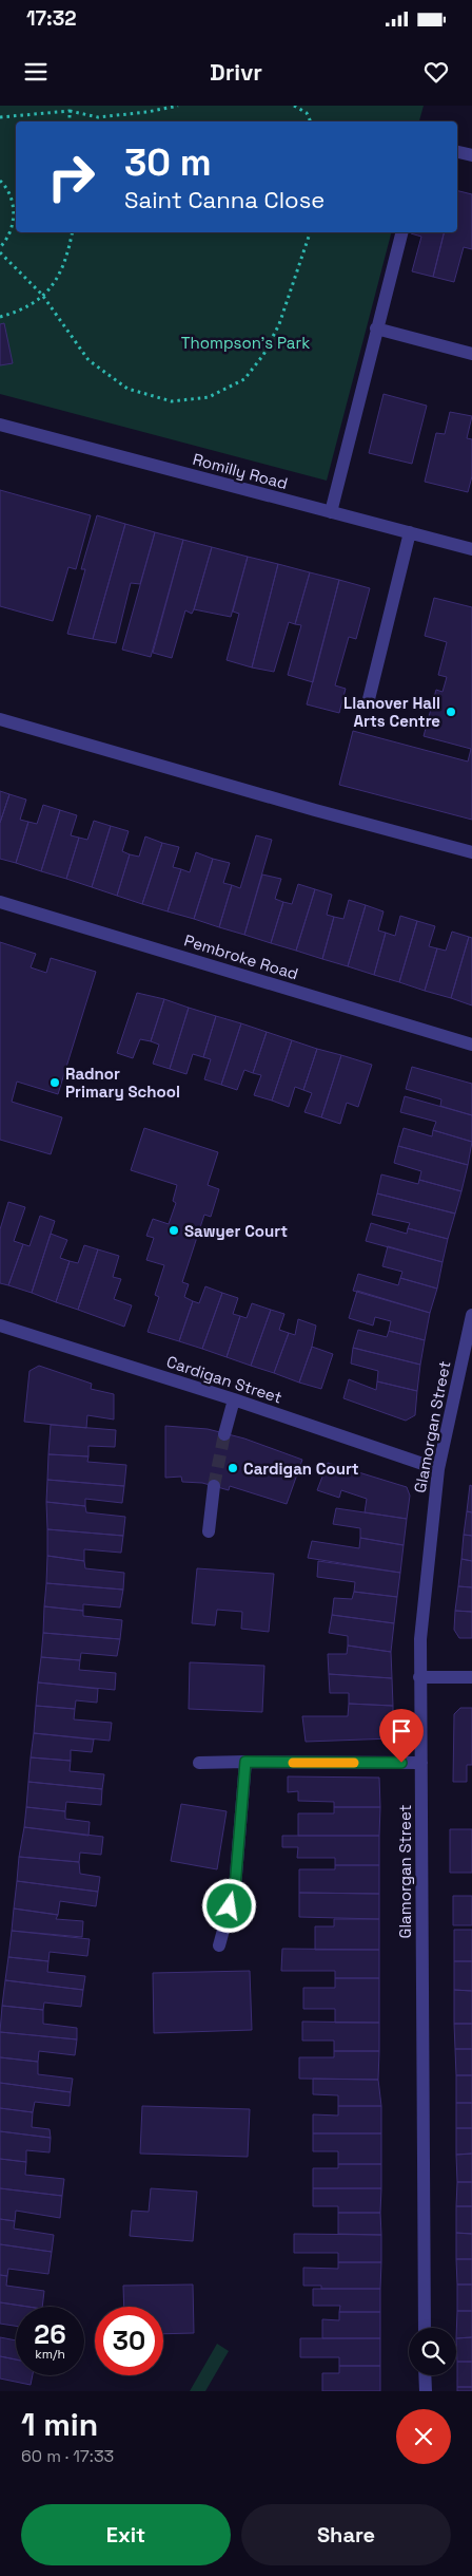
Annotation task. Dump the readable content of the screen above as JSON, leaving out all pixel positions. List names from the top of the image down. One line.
{"streets":{"street":["Romilly Road","Pembroke Road","Cardigan Street","Glamorgan Street"]},"crossings":[["Cardigan Street","Glamorgan Street"]],"parks":["Thompson's Park"],"places":["Llanover Hall Arts Centre","Radnor Primary School","Sawyer Court","Cardigan Court"],"page":{"status":"17:32","header":"Drivr","turn":["30 m","Saint Canna Close"],"speed":"26 km/h","limit":"30","heading":["1 min","60 m · 17:33"],"buttons":["Exit","Share"]}}
